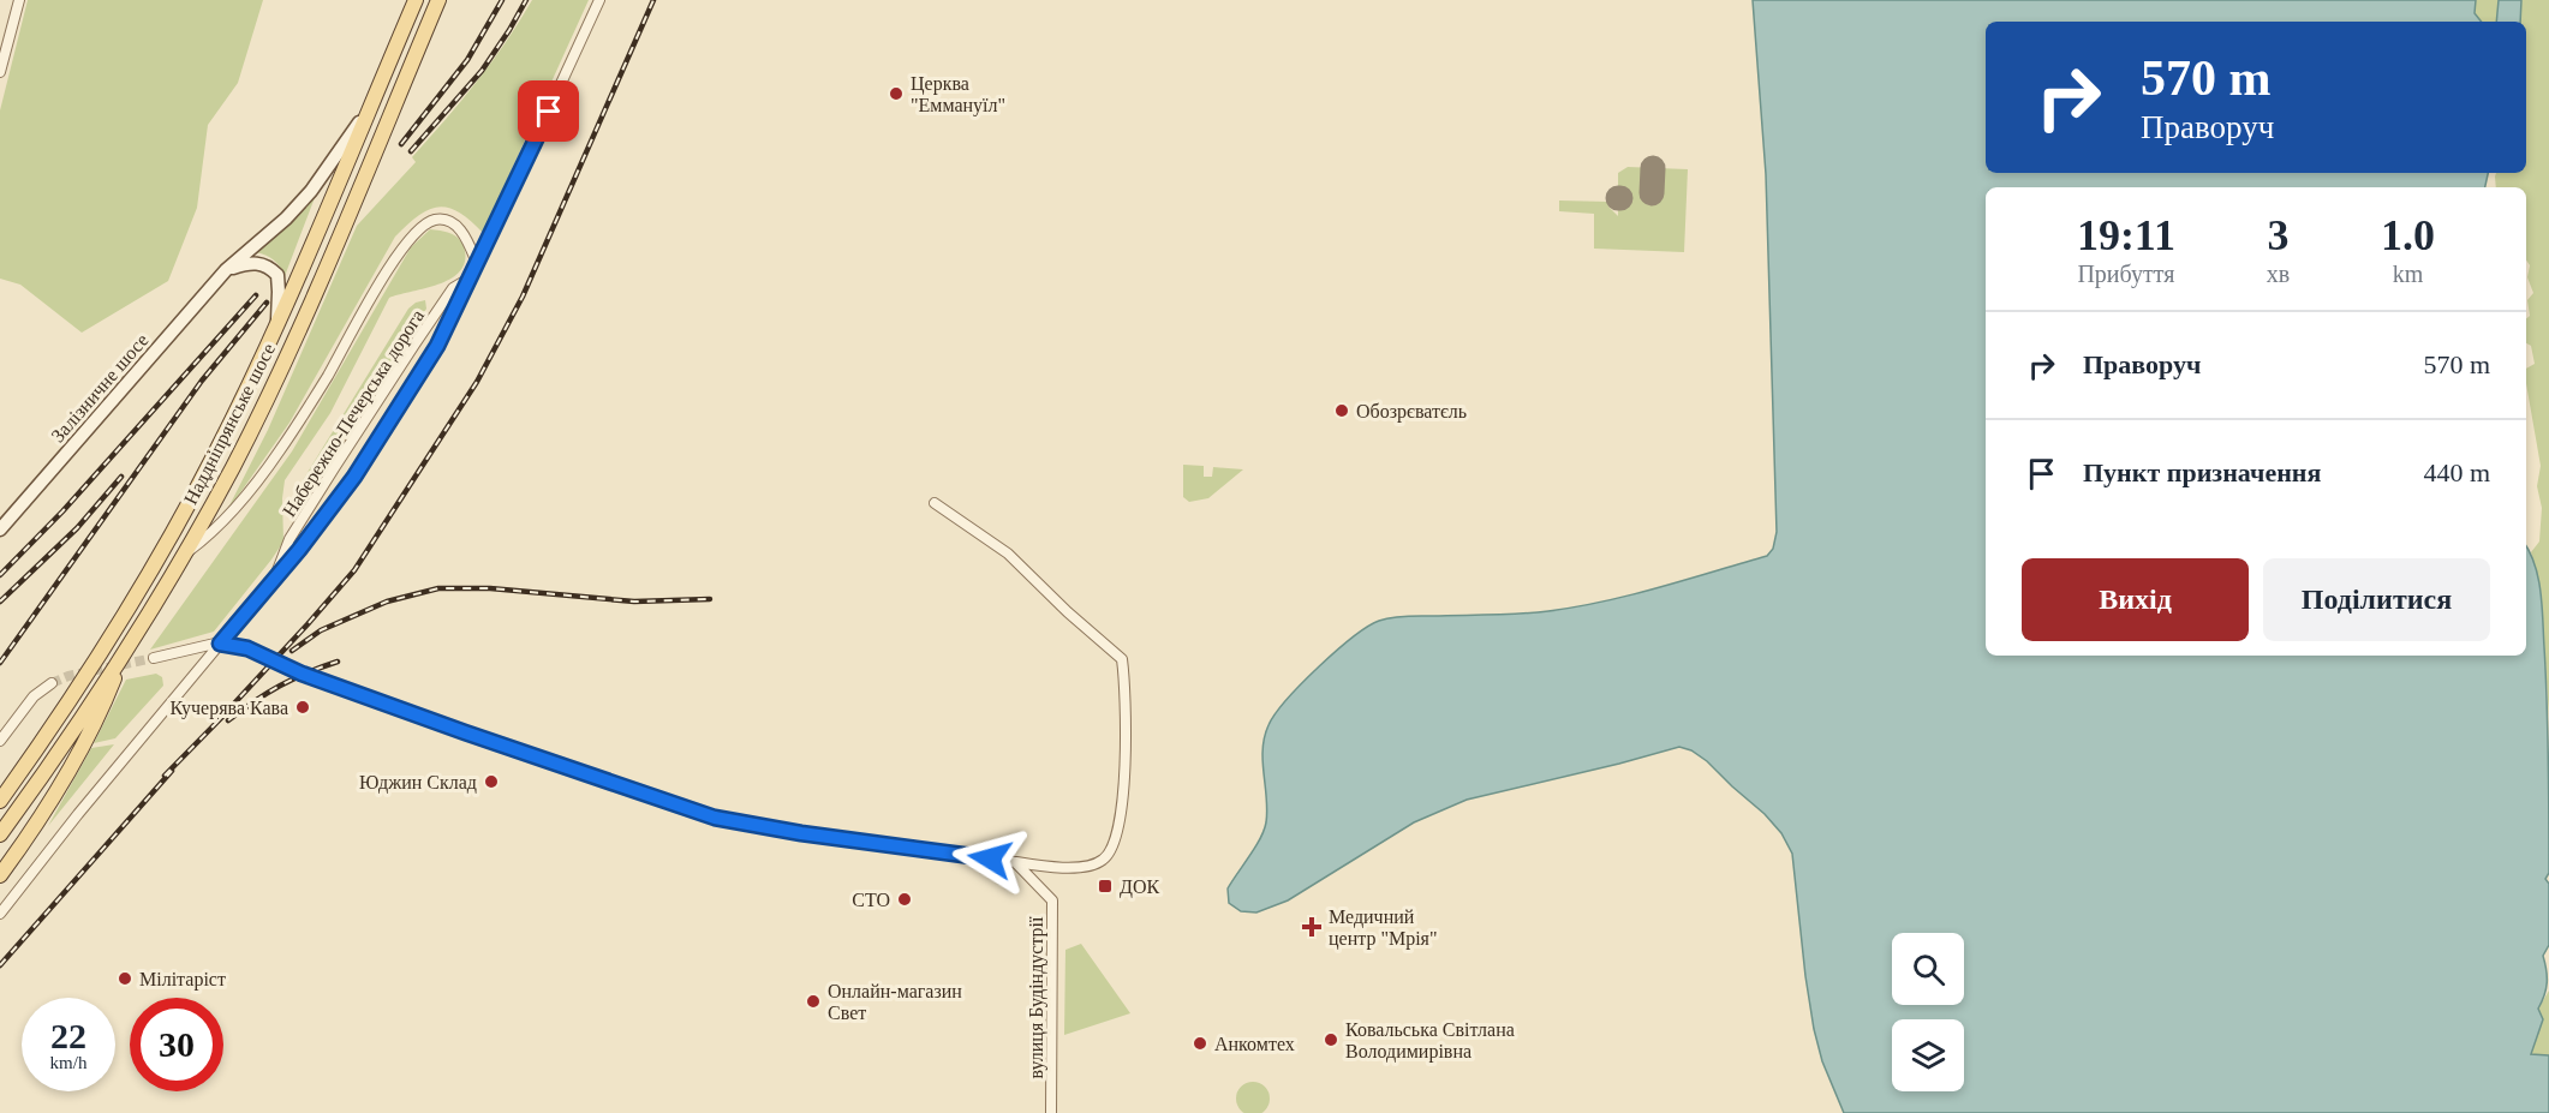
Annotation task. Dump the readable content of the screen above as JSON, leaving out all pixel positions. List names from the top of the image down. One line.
{"streets":{"main road":["Наддніпрянське шосе"],"street":["Залізничне шосе","Набережно-Печерська дорога","вулиця Будіндустрії"]},"crossings":[["Залізничне шосе","Наддніпрянське шосе"]],"places":{"other":["Церква \"Еммануїл\"","Обозрєватєль","Кучерява Кава","Юджин Склад","СТО","Мілітаріст","Онлайн-магазин Свет","Ковальська Світлана Володимирівна","Анкомтех"],"transit":["ДОК"],"health":["Медичний центр \"Мрія\""]},"page":{"turn":["570 m","Праворуч"],"eta":["19:11","Прибуття","3","хв","1.0","km"],"list":[{"name":"Праворуч","value":"570 m"},{"name":"Пункт призначення","value":"440 m"}],"buttons":["Вихід","Поділитися"],"speed":"22 km/h","limit":"30"}}
